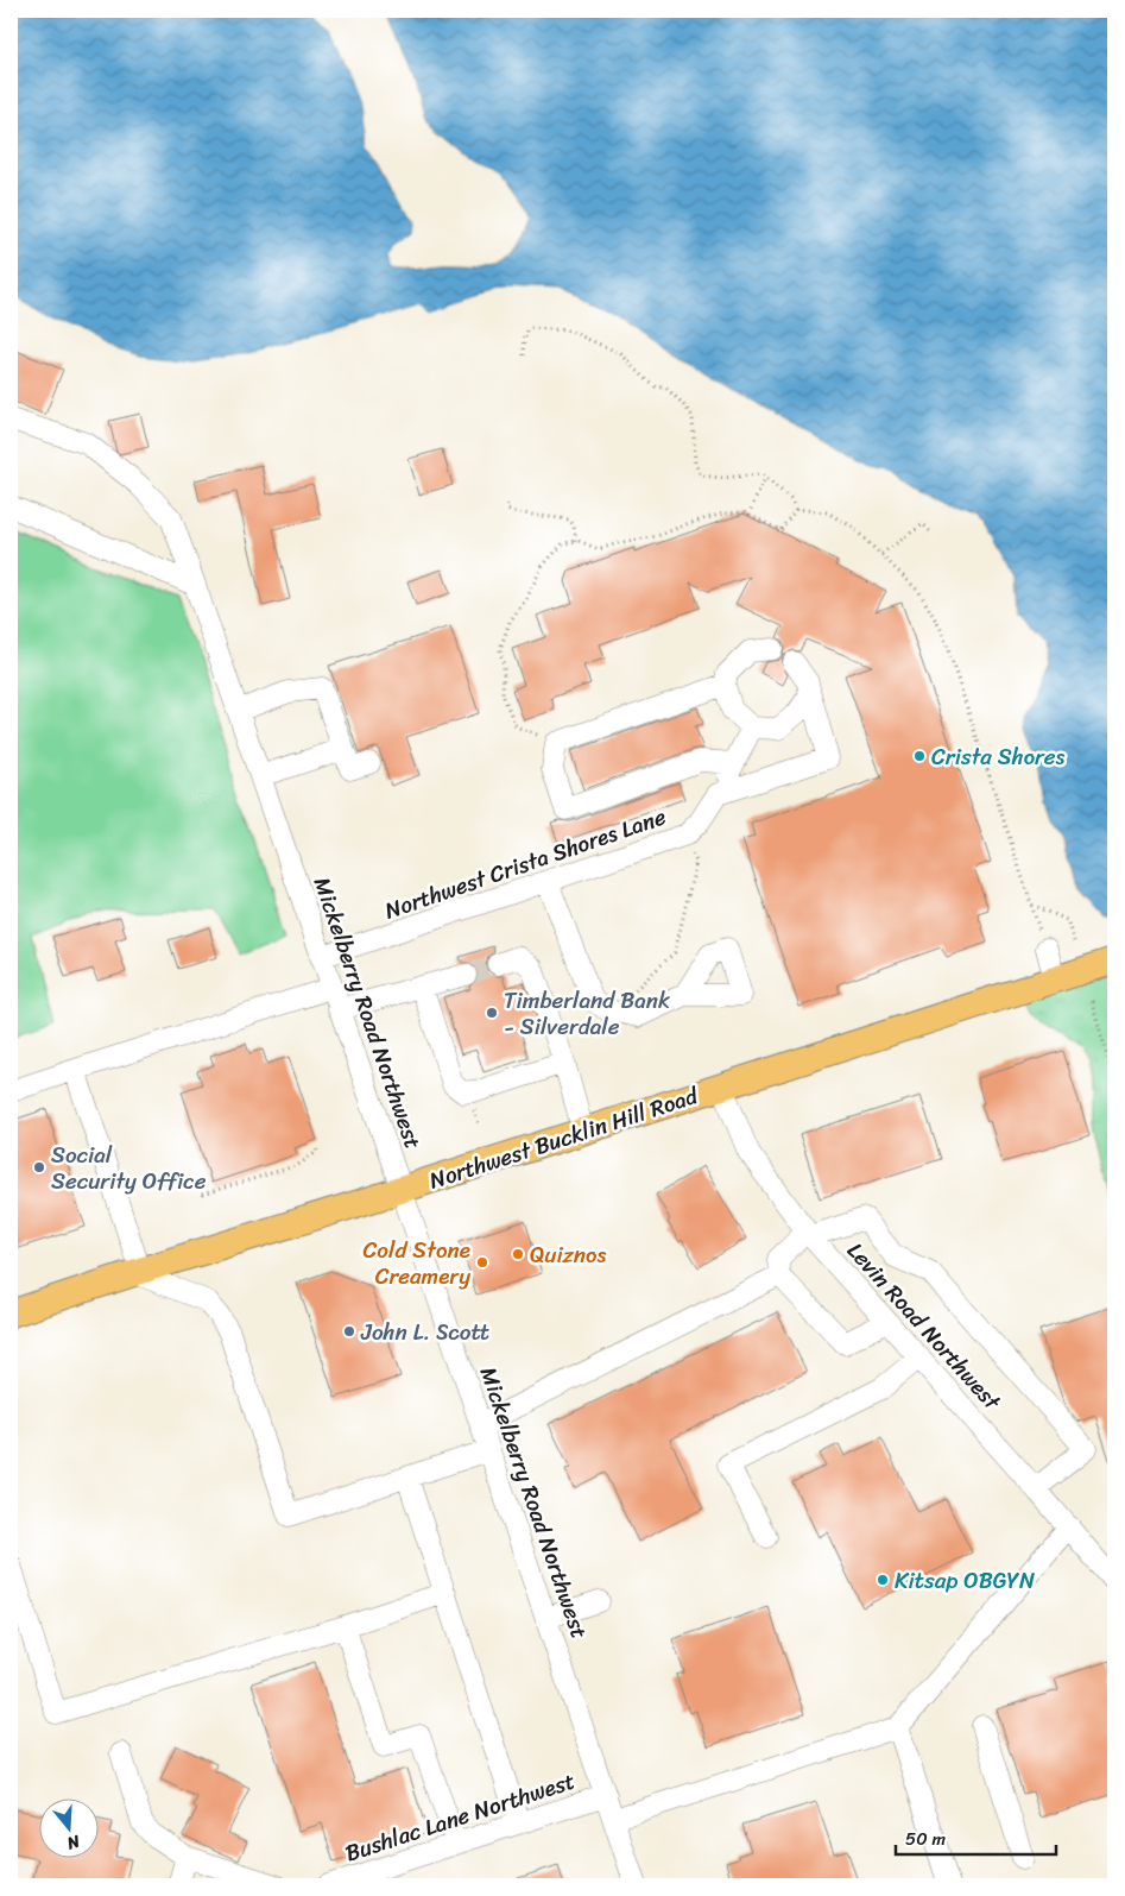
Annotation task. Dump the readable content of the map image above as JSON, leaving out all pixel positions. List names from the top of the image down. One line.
{"streets":{"main road":["Northwest Bucklin Hill Road"],"street":["Northwest Crista Shores Lane","Mickelberry Road Northwest","Levin Road Northwest","Bushlac Lane Northwest"]},"crossings":[["Northwest Crista Shores Lane","Mickelberry Road Northwest"],["Mickelberry Road Northwest","Northwest Bucklin Hill Road"],["Mickelberry Road Northwest","Bushlac Lane Northwest"],["Northwest Bucklin Hill Road","Levin Road Northwest"]],"places":["Crista Shores","Timberland Bank - Silverdale","Social Security Office","Quiznos","Cold Stone Creamery","John L. Scott","Kitsap OBGYN"],"scale_bar":"50 m","north":"bottom"}
